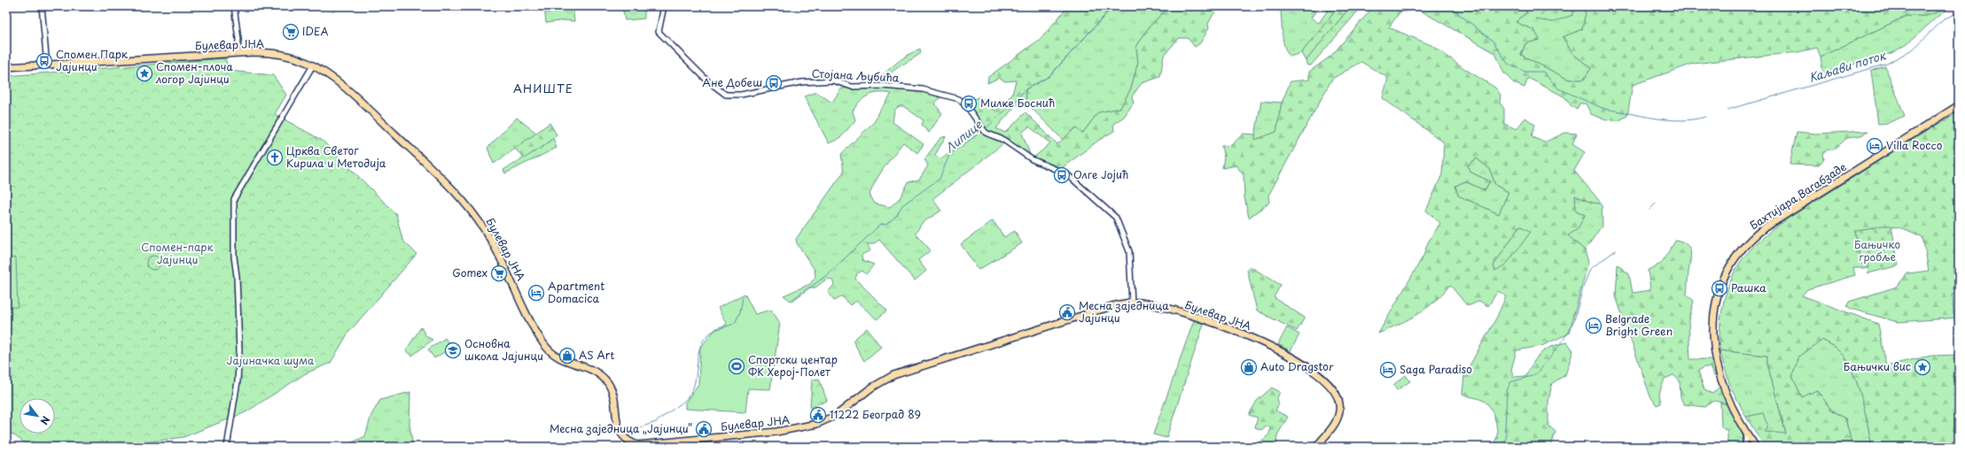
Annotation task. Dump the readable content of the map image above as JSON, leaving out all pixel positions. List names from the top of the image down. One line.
{"streets":{"main road":["Булевар ЈНА","Бахтијара Вагабзаде"],"street":["Стојана Љубића"]},"crossings":[["Булевар ЈНА","Стојана Љубића"]],"districts":["АНИШТЕ"],"water":["Каљави поток","Липице"],"parks":["Бањичко гробље","Спомен-парк Јајинци","Јајиначка шума"],"places":{"supermarket":["IDEA","Gomex"],"bus stop":["Спомен Парк Јајинци","Ане Добеш","Милке Боснић","Олге Јојић","Рашка"],"place":["Спомен-плоча логор Јајинци","Бањички вис"],"hotel":["Villa Rocco","Apartment Domacica","Belgrade Bright Green","Saga Paradiso"],"church":["Црква Светог Кирила и Методија"],"public building":["Месна заједница Јајинци","11222 Београд 89","Месна заједница „Јајинци”"],"school or university":["Основна школа Јајинци"],"shop":["AS Art","Auto Dragstor"],"sports":["Спортски центар ФК Херој-Полет"]},"north":"bottom right"}
